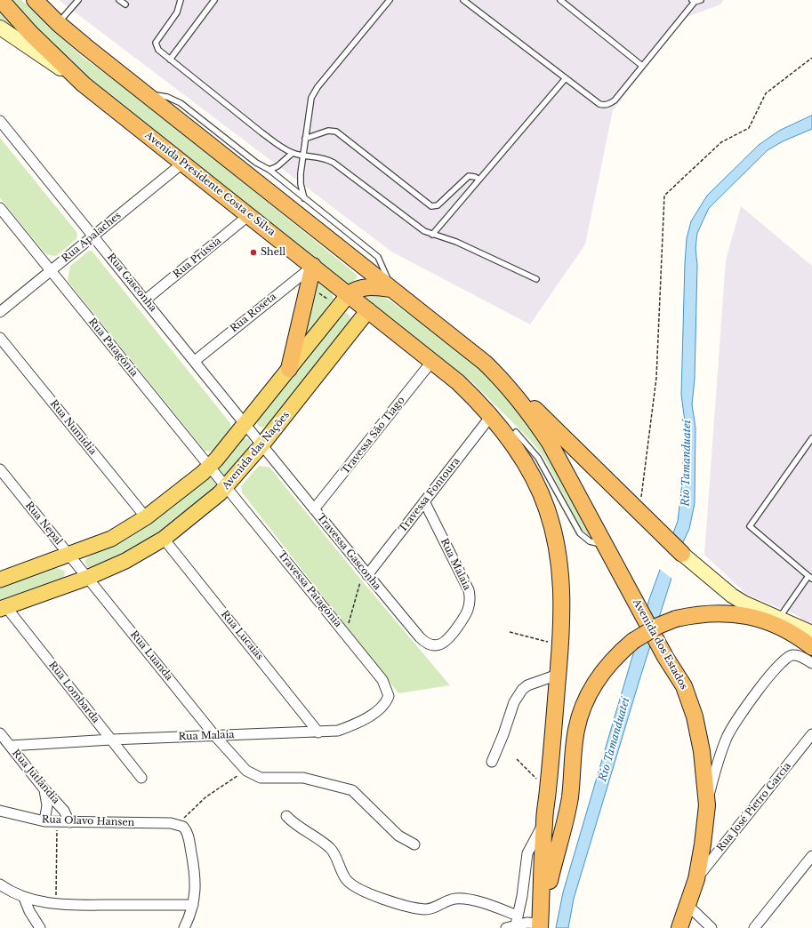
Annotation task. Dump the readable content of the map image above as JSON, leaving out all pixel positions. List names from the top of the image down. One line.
{"streets":{"highway":["Avenida Presidente Costa e Silva","Avenida dos Estados"],"main road":["Avenida das Nações"],"street":["Rua Apalaches","Rua Prússia","Rua Gasconha","Rua Roseta","Rua Patagônia","Rua Numídia","Travessa São Tiago","Travessa Fontoura","Rua Nepal","Travessa Gasconha","Rua Malaia","Travessa Patagônia","Rua Lucaias","Rua Luanda","Rua Lombarda","Rua Jutlândia","Rua José Pietro Garcia","Rua Olavo Hansen"]},"crossings":[["Avenida Presidente Costa e Silva","Rua Apalaches"],["Avenida Presidente Costa e Silva","Rua Prússia"],["Avenida Presidente Costa e Silva","Rua Roseta"],["Avenida Presidente Costa e Silva","Travessa São Tiago"],["Avenida Presidente Costa e Silva","Avenida das Nações"],["Avenida Presidente Costa e Silva","Travessa Fontoura"],["Rua Apalaches","Rua Gasconha"],["Rua Apalaches","Rua Patagônia"],["Rua Prússia","Rua Gasconha"],["Rua Gasconha","Rua Roseta"],["Rua Gasconha","Avenida das Nações"],["Rua Gasconha","Travessa Gasconha"],["Rua Patagônia","Avenida das Nações"],["Rua Patagônia","Travessa Patagônia"],["Travessa São Tiago","Travessa Gasconha"],["Avenida das Nações","Rua Nepal"],["Avenida das Nações","Travessa Gasconha"],["Avenida das Nações","Travessa Patagônia"],["Avenida das Nações","Rua Lucaias"],["Avenida das Nações","Rua Luanda"],["Avenida das Nações","Rua Lombarda"],["Travessa Fontoura","Travessa Gasconha"],["Travessa Fontoura","Rua Malaia"],["Rua Nepal","Rua Luanda"],["Travessa Gasconha","Rua Malaia"],["Rua Malaia","Travessa Patagônia"],["Rua Malaia","Rua Lucaias"],["Rua Malaia","Rua Luanda"],["Rua Malaia","Rua Lombarda"],["Rua Malaia","Rua Jutlândia"],["Avenida dos Estados","Rua José Pietro Garcia"],["Rua Jutlândia","Rua Olavo Hansen"]],"water":["Rio Tamanduateí"],"places":["Shell"]}
